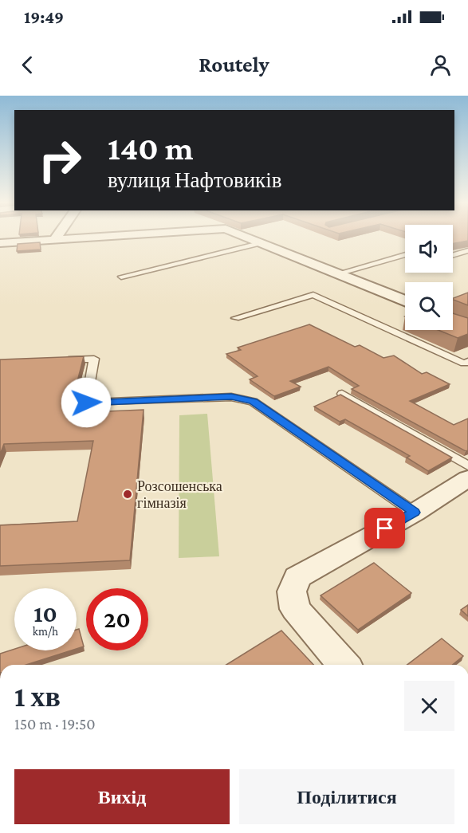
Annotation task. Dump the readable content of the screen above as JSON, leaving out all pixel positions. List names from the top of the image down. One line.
{"places":["Розсошенська гімназія"],"page":{"status":"19:49","header":"Routely","turn":["140 m","вулиця Нафтовиків"],"speed":"10 km/h","limit":"20","heading":["1 хв","150 m · 19:50"],"buttons":["Вихід","Поділитися"]}}
